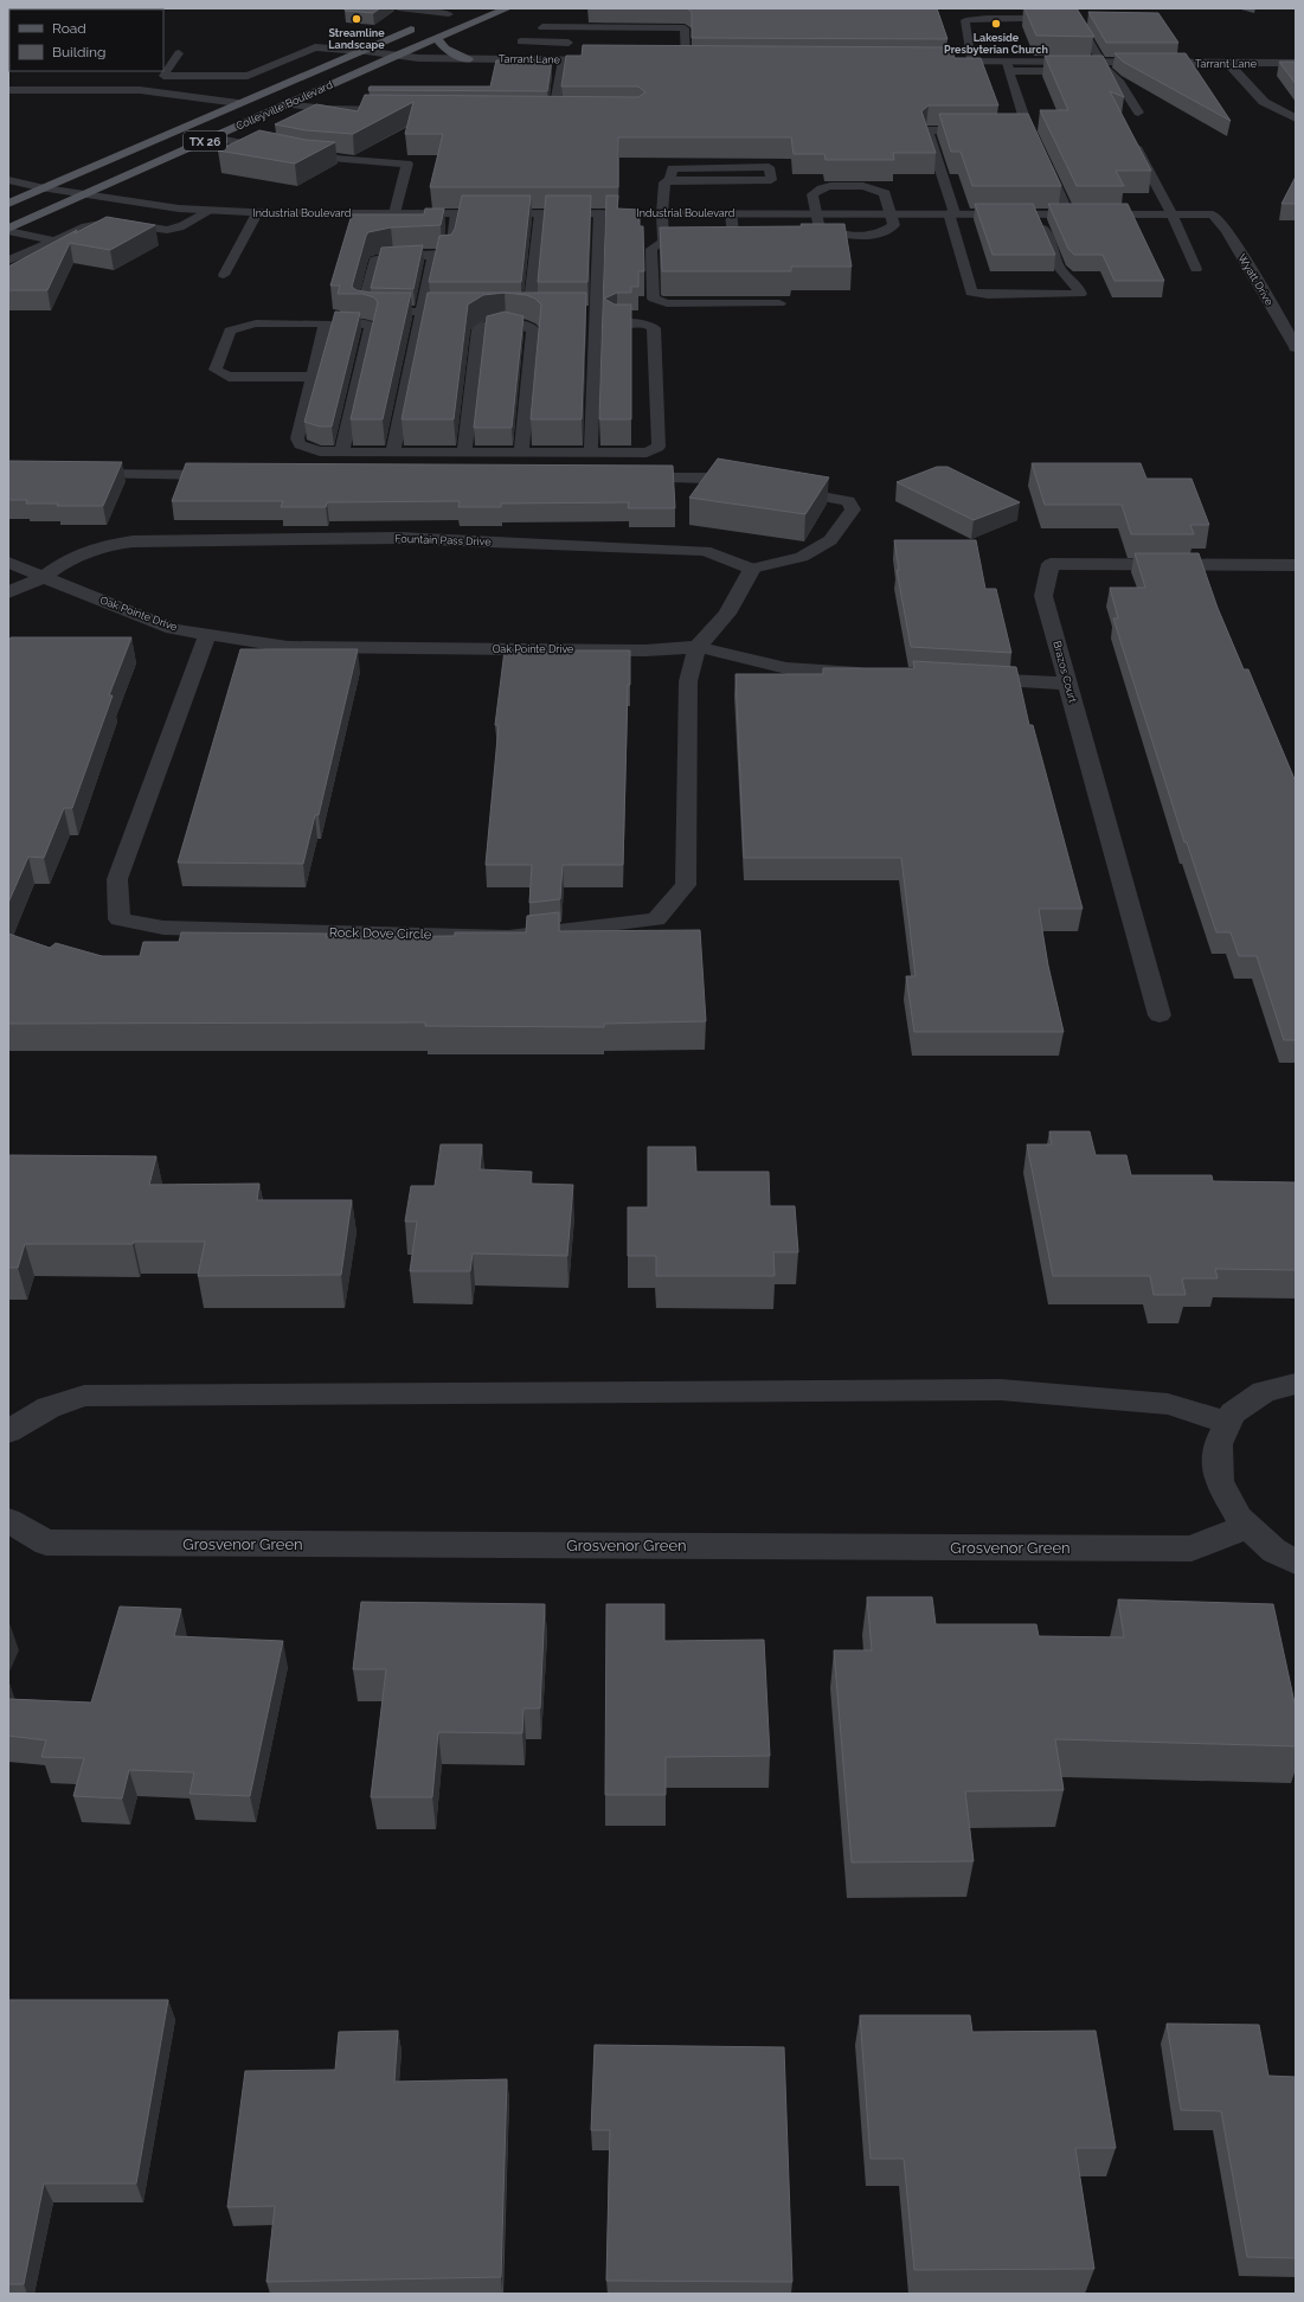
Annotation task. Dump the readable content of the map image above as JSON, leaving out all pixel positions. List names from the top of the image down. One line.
{"streets":{"main road":["Colleyville Boulevard","TX 26"],"street":["Tarrant Lane","Industrial Boulevard","Wyatt Drive","Fountain Pass Drive","Oak Pointe Drive","Brazos Court","Rock Dove Circle","Grosvenor Green"]},"crossings":[["Tarrant Lane","Colleyville Boulevard"],["Colleyville Boulevard","Industrial Boulevard"],["Industrial Boulevard","Wyatt Drive"],["Fountain Pass Drive","Oak Pointe Drive"],["Oak Pointe Drive","Rock Dove Circle"]],"places":["Streamline Landscape","Lakeside Presbyterian Church"],"legend":["Road","Building"]}
